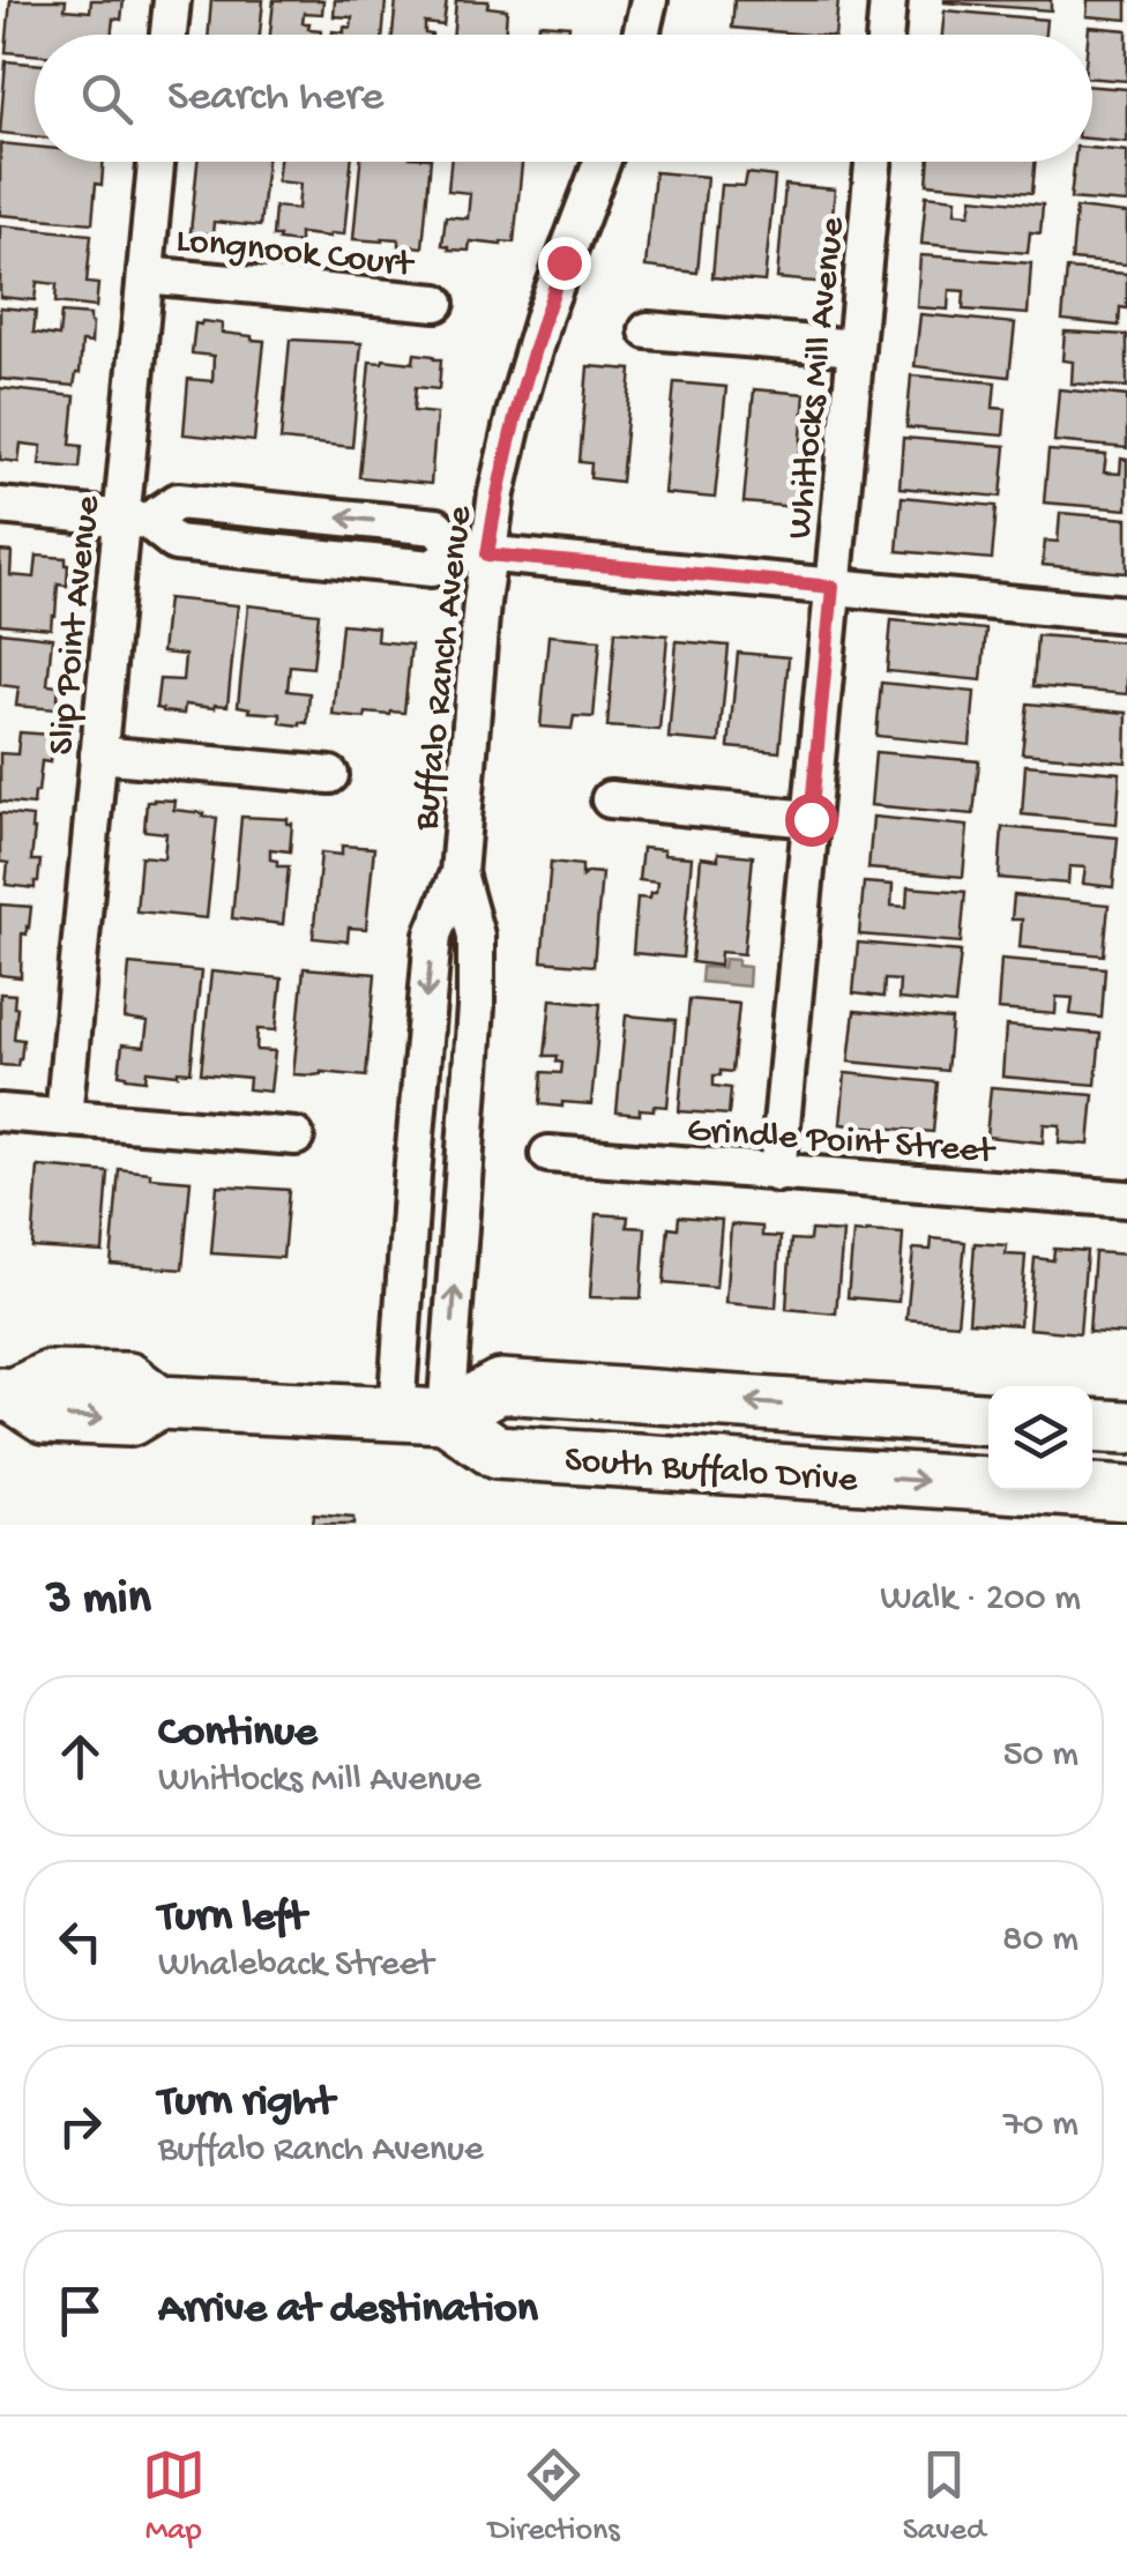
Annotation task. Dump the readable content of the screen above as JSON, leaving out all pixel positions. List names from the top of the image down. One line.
{"streets":{"main road":["South Buffalo Drive"],"street":["Longnook Court","Whitlocks Mill Avenue","Slip Point Avenue","Buffalo Ranch Avenue","Grindle Point Street"]},"crossings":[["Longnook Court","Slip Point Avenue"],["Whitlocks Mill Avenue","Grindle Point Street"],["Buffalo Ranch Avenue","South Buffalo Drive"]],"page":{"search":"Search here","heading":["3 min","Walk · 200 m"],"list":[["Continue","Whitlocks Mill Avenue","50 m"],["Turn left","Whaleback Street","80 m"],["Turn right","Buffalo Ranch Avenue","70 m"],"Arrive at destination"],"nav":["Map","Directions","Saved"]}}
